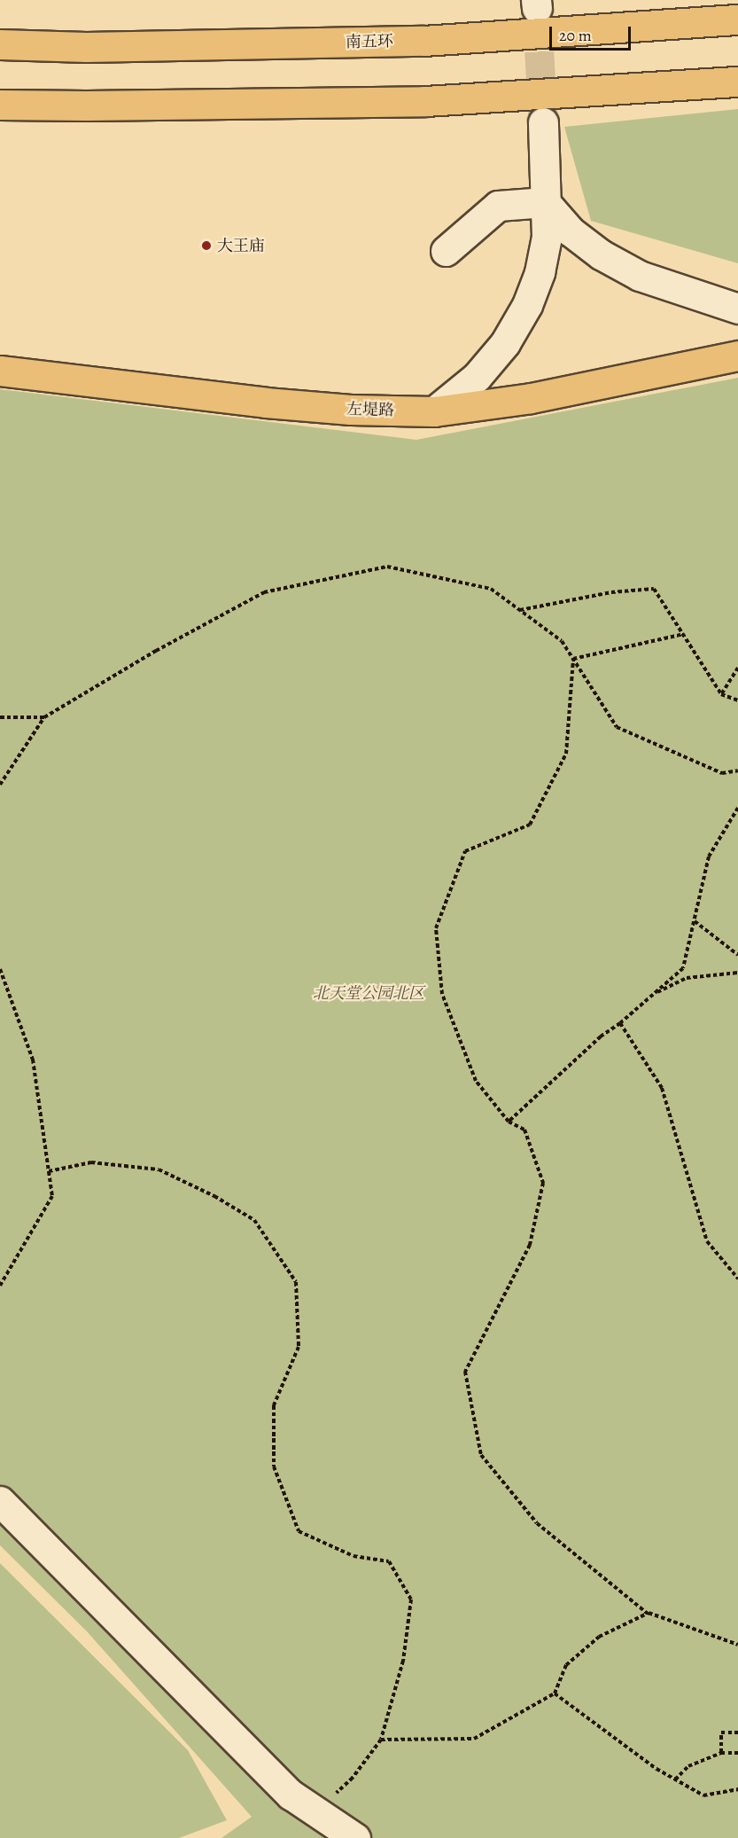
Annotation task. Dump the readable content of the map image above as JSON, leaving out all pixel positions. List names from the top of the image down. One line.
{"streets":{"main road":["南五环","左堤路"]},"parks":["北天堂公园北区"],"places":["大王庙"],"scale_bar":"20 m"}
